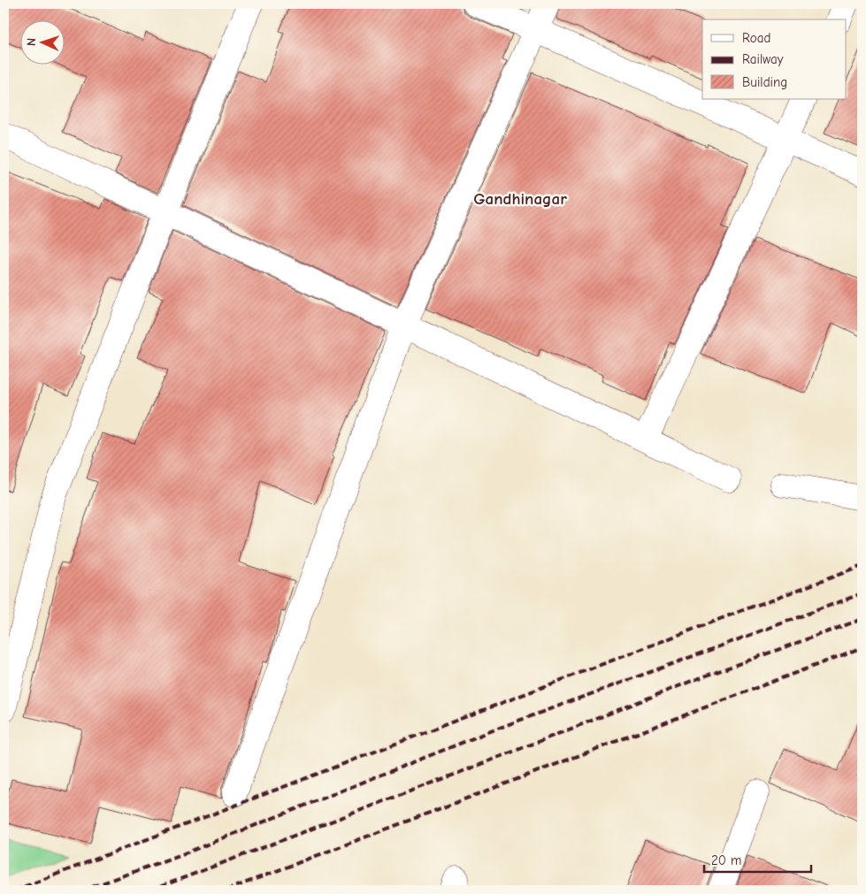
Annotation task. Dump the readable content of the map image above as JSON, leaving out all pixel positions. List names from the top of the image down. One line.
{"districts":["Gandhinagar"],"legend":["Road","Railway","Building"],"scale_bar":"20 m","north":"left"}
